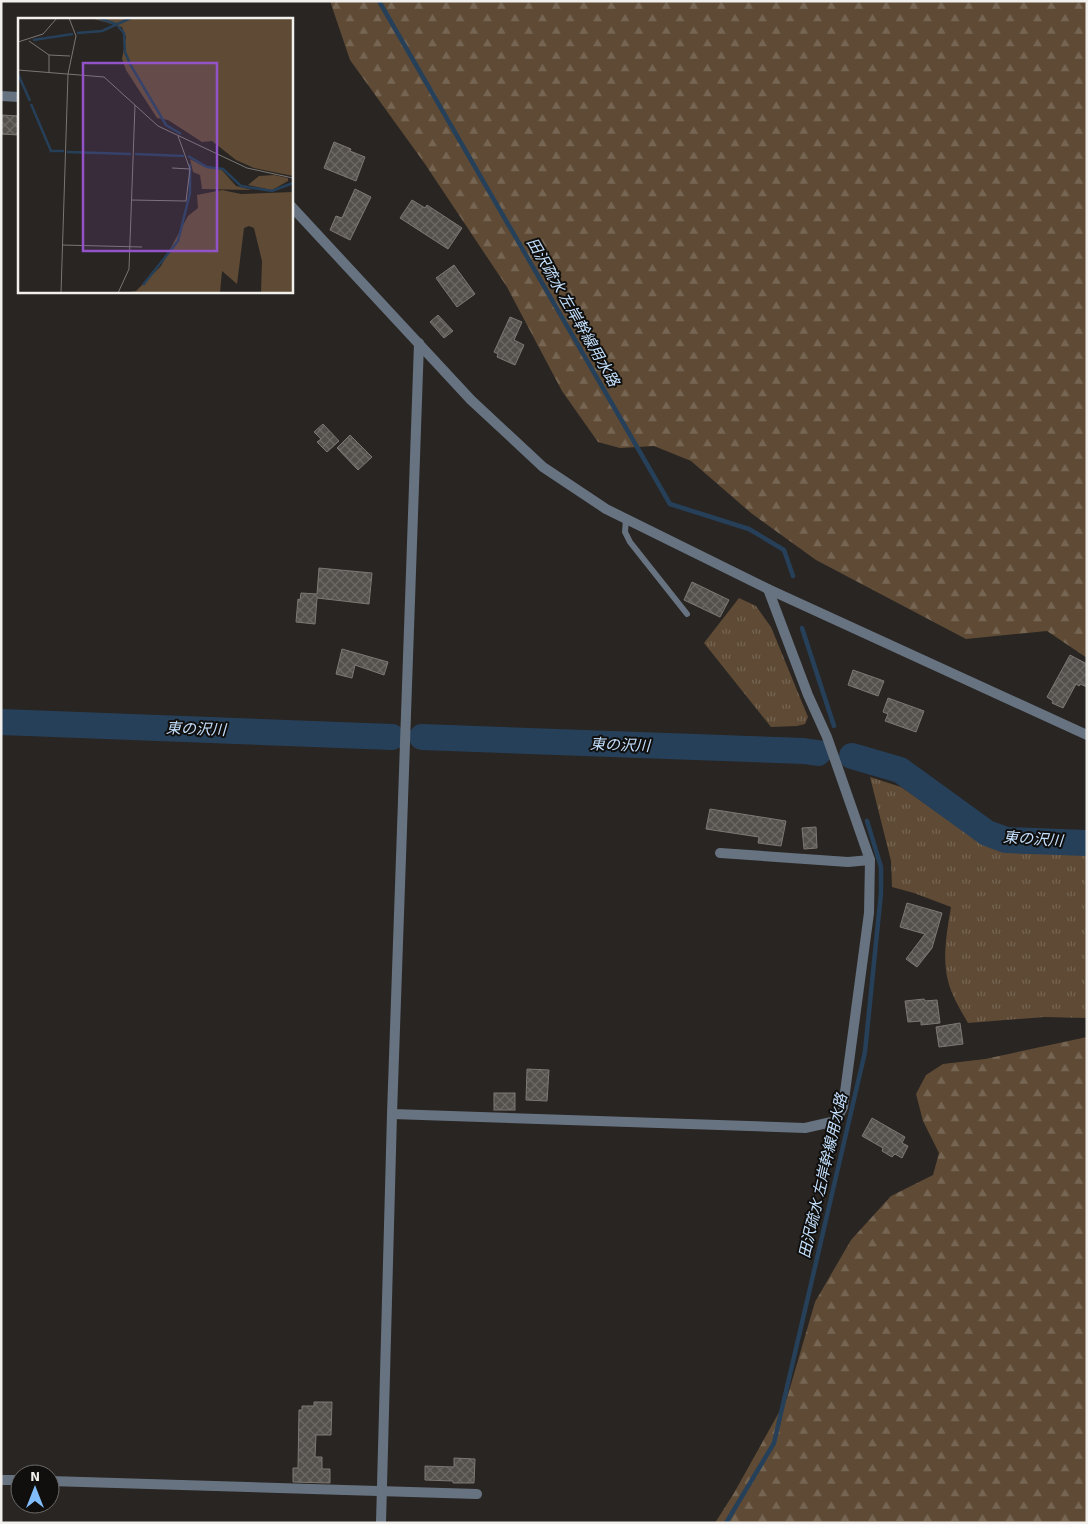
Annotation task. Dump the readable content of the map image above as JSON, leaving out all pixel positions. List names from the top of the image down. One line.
{"water":["田沢疏水 左岸幹線用水路","東の沢川"],"north":"top"}
